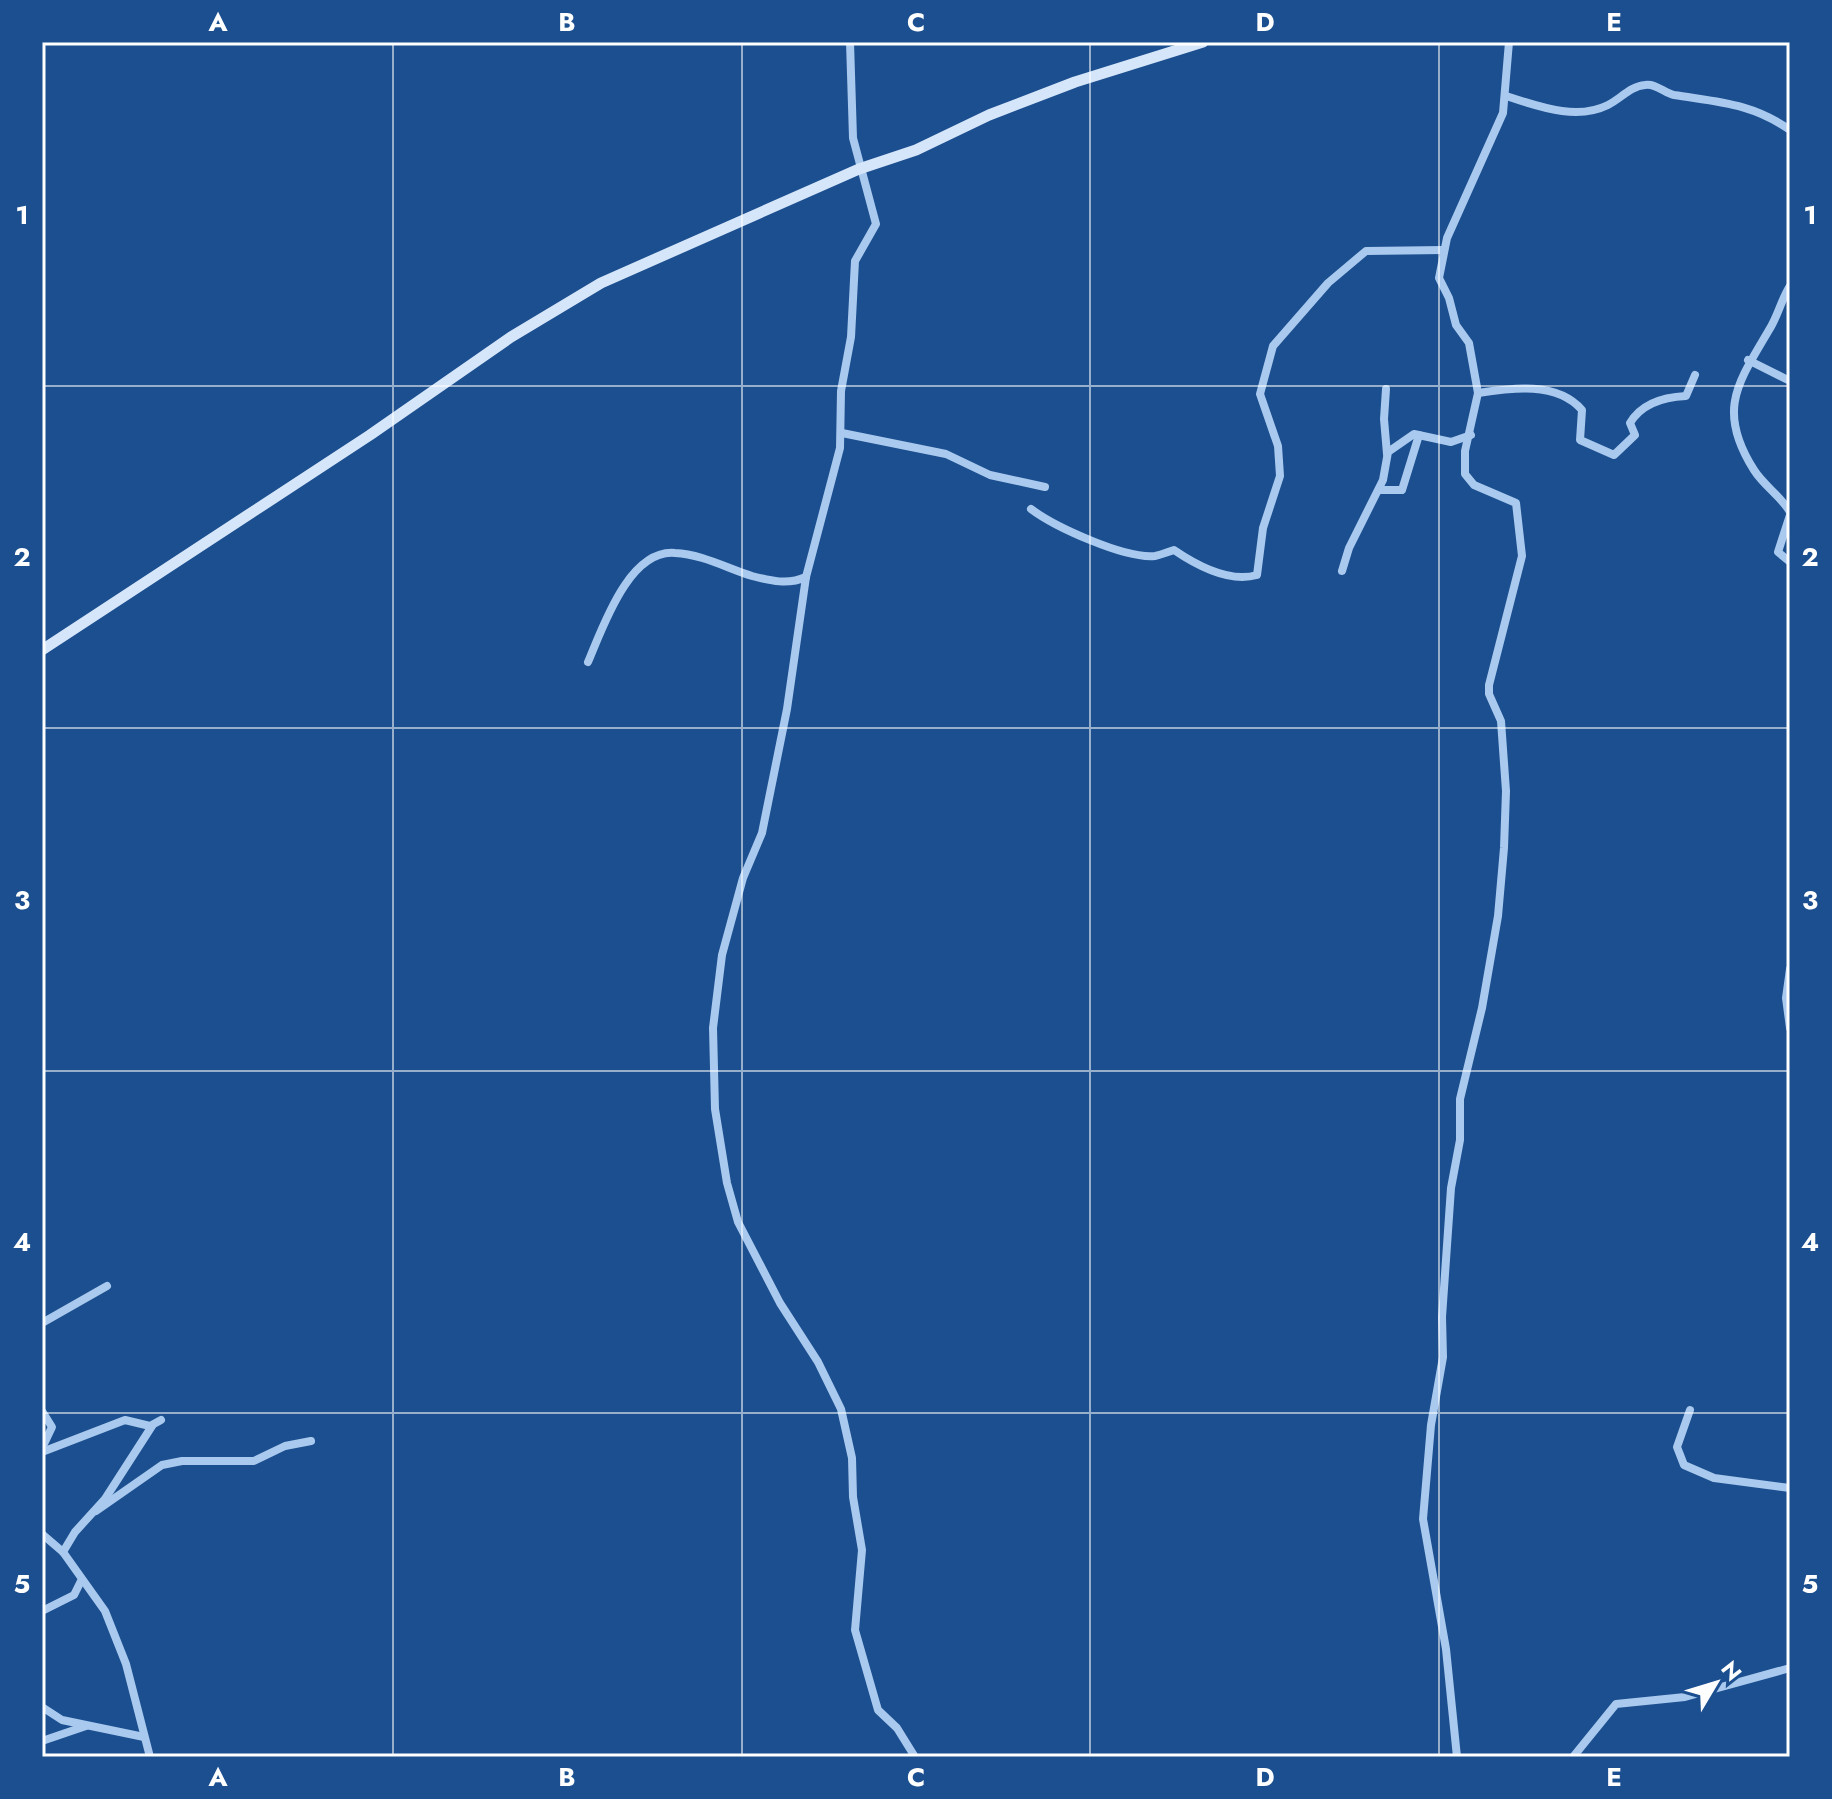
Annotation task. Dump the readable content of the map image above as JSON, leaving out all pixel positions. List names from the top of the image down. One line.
{"north":"top right","grid":{"columns":["A","B","C","D","E"],"rows":["1","2","3","4","5"]}}
